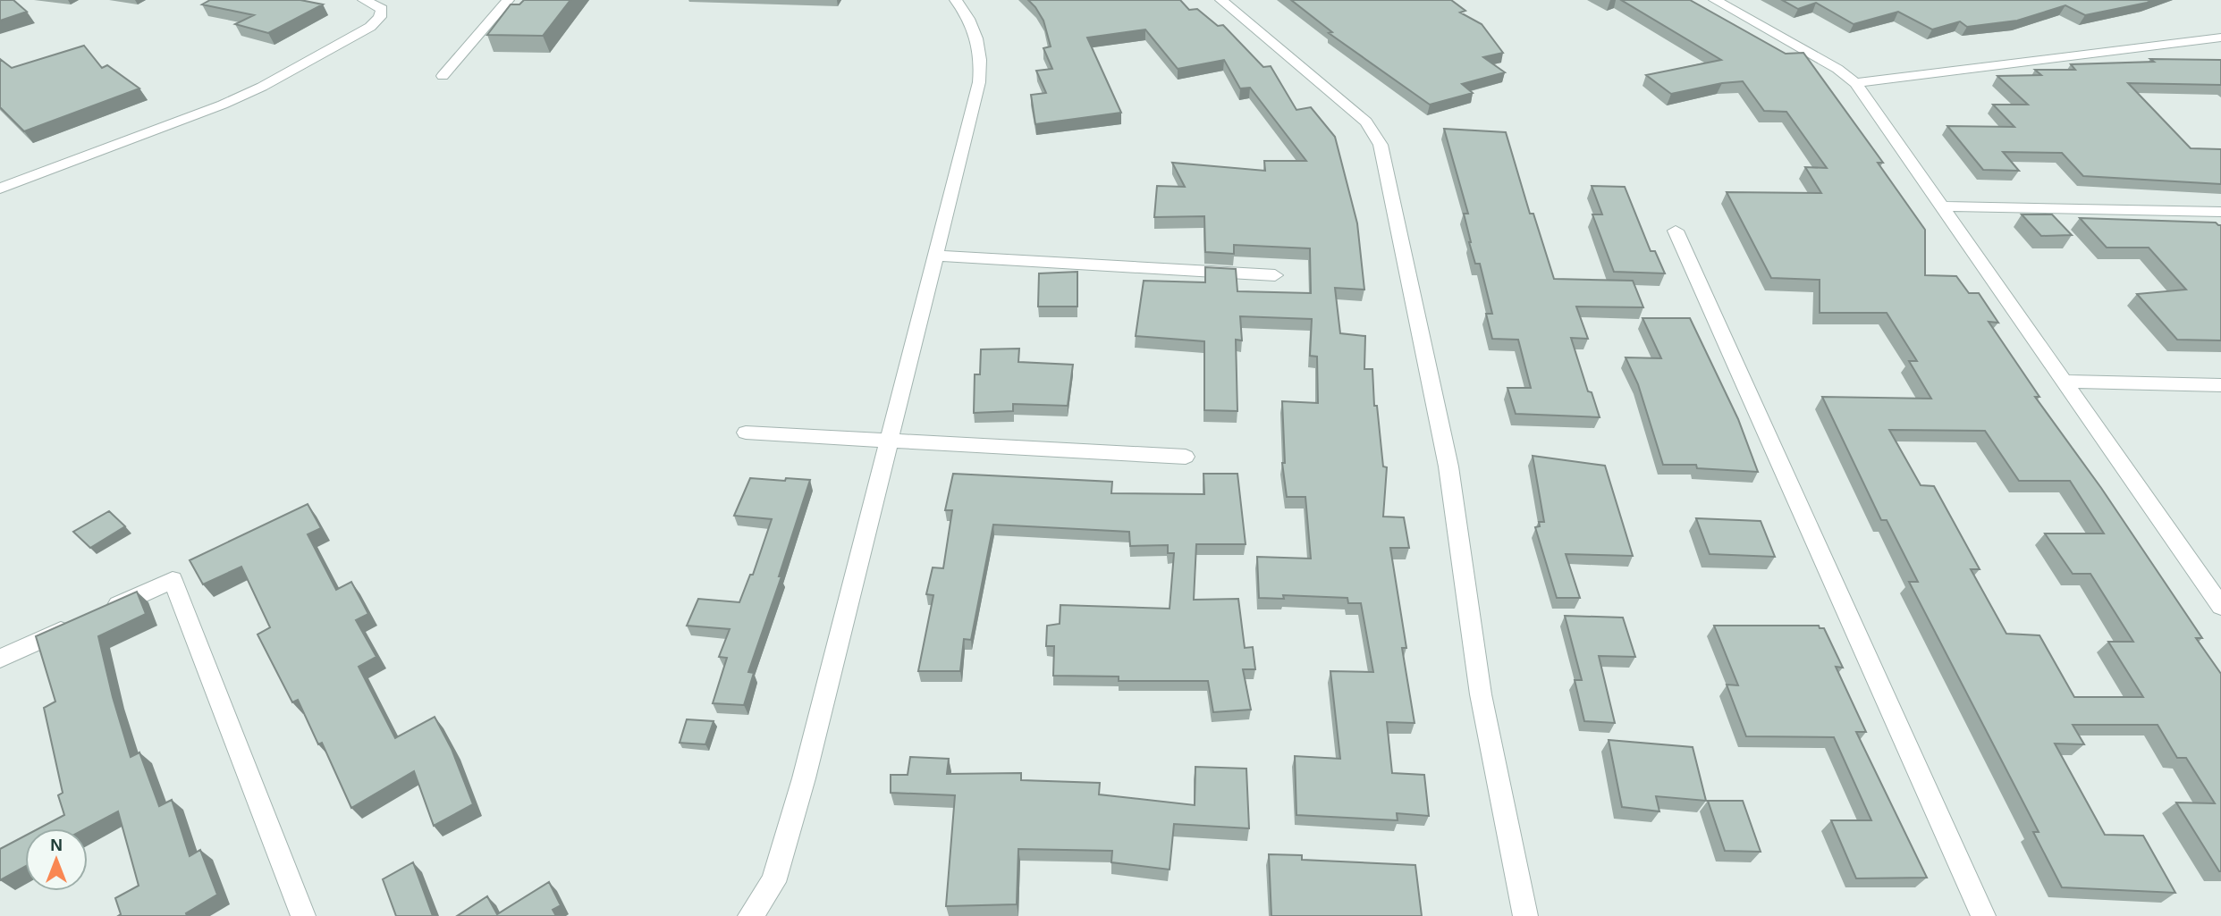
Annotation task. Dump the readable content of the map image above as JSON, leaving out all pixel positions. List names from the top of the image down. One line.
{"north":"top"}
